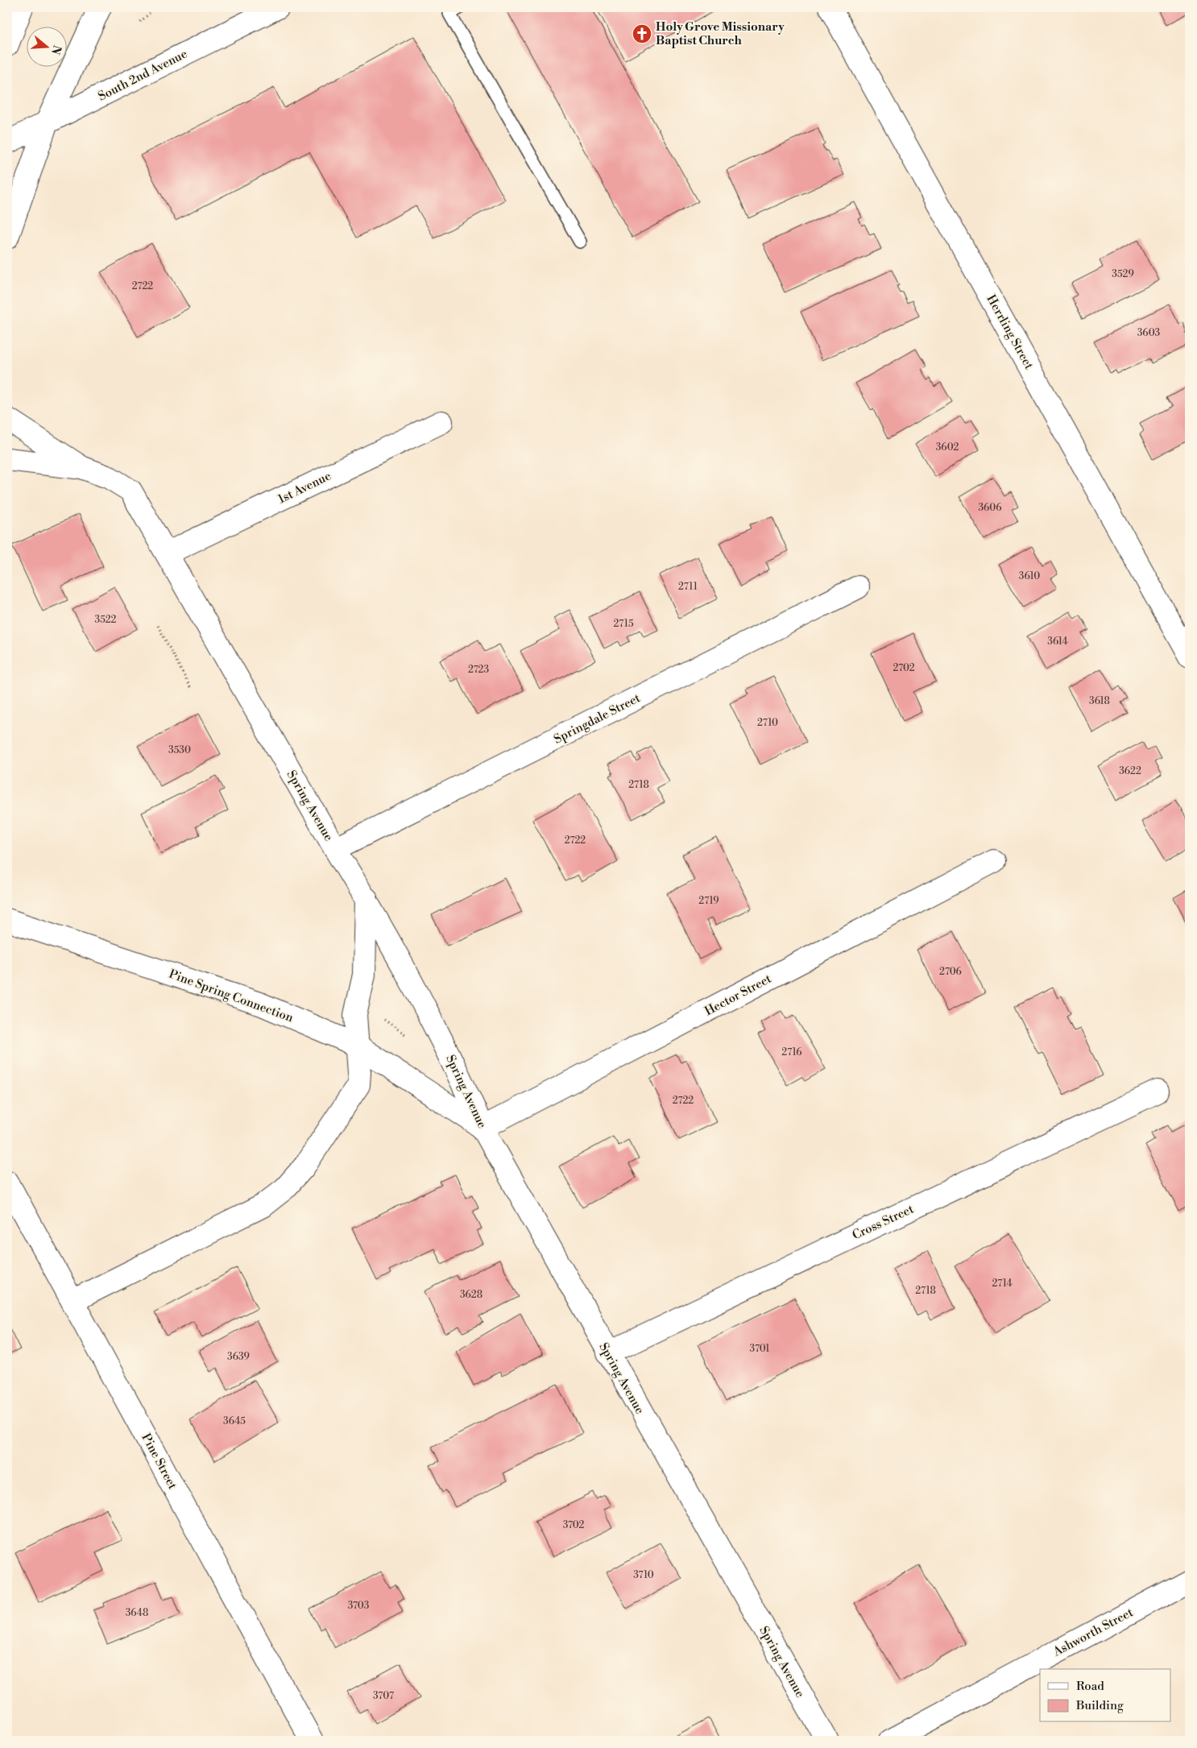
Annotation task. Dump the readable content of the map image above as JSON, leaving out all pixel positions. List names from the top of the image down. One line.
{"streets":{"street":["South 2nd Avenue","Herrling Street","1st Avenue","Springdale Street","Spring Avenue","Hector Street","Pine Spring Connection","Cross Street","Pine Street","Ashworth Street"]},"crossings":[["1st Avenue","Spring Avenue"],["Springdale Street","Spring Avenue"],["Spring Avenue","Hector Street"],["Spring Avenue","Pine Spring Connection"],["Spring Avenue","Cross Street"],["Hector Street","Pine Spring Connection"]],"places":{"church":["Holy Grove Missionary Baptist Church"]},"house_numbers":["3529","2722","3603","3602","3606","3610","2711","3522","2715","3614","2702","2723","3618","2710","3530","3622","2718","2722","2719","2706","2716","2722","2714","2718","3628","3701","3639","3645","3702","3710","3703","3648","3707"],"legend":["Road","Building"],"north":"right"}
